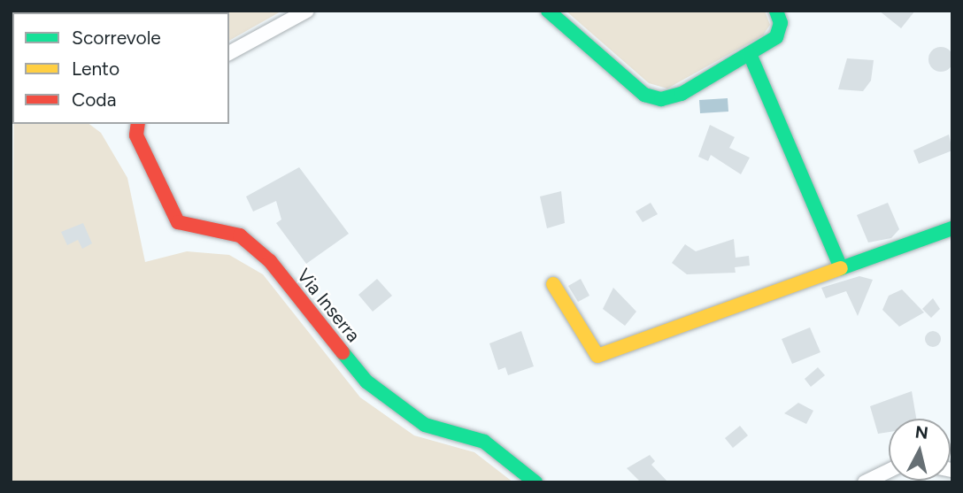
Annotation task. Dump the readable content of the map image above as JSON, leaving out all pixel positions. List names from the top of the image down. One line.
{"streets":{"street":["Via Inserra"]},"legend":["Scorrevole","Lento","Coda"],"north":"top"}
